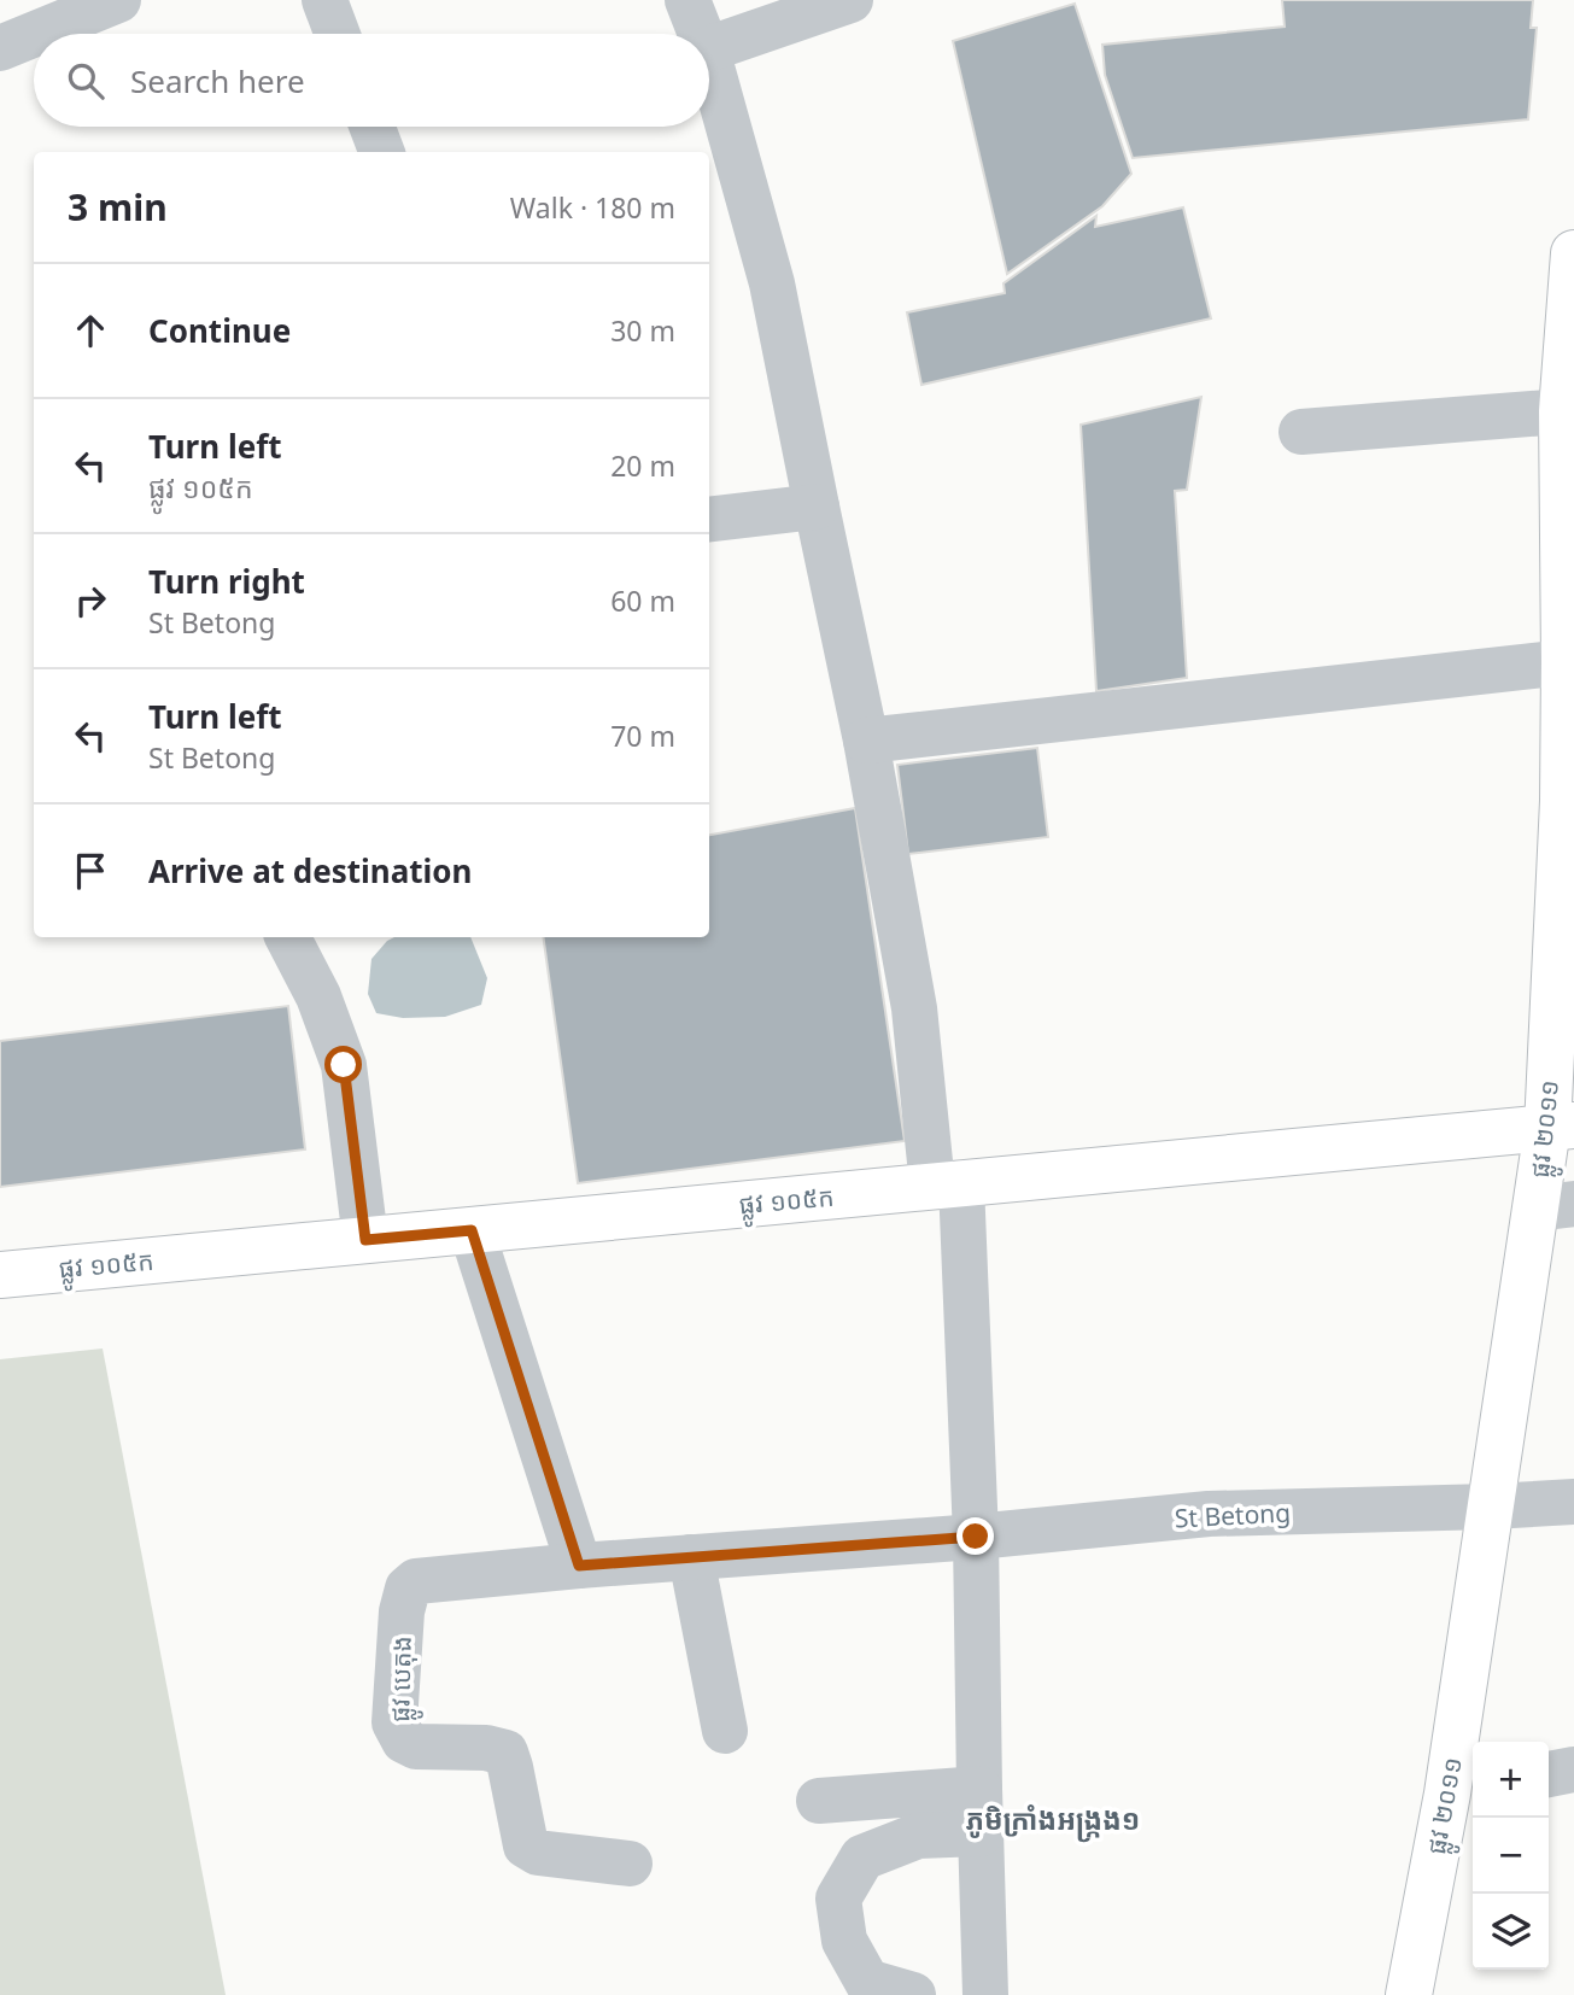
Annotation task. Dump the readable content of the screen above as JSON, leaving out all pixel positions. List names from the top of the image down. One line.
{"streets":{"main road":["ផ្លូវ ២០១១","ផ្លូវ ១០៥ក"],"street":["St Betong","ផ្លូវ បេតុង"]},"crossings":[["ផ្លូវ ២០១១","ផ្លូវ ១០៥ក"],["ផ្លូវ ២០១១","St Betong"],["St Betong","ផ្លូវ បេតុង"]],"districts":["ភូមិក្រាំងអង្រ្កង១"],"page":{"search":"Search here","heading":["3 min","Walk · 180 m"],"list":[["Continue","30 m"],["Turn left","ផ្លូវ ១០៥ក","20 m"],["Turn right","St Betong","60 m"],["Turn left","St Betong","70 m"],"Arrive at destination"],"map_buttons":["+","−"]}}
